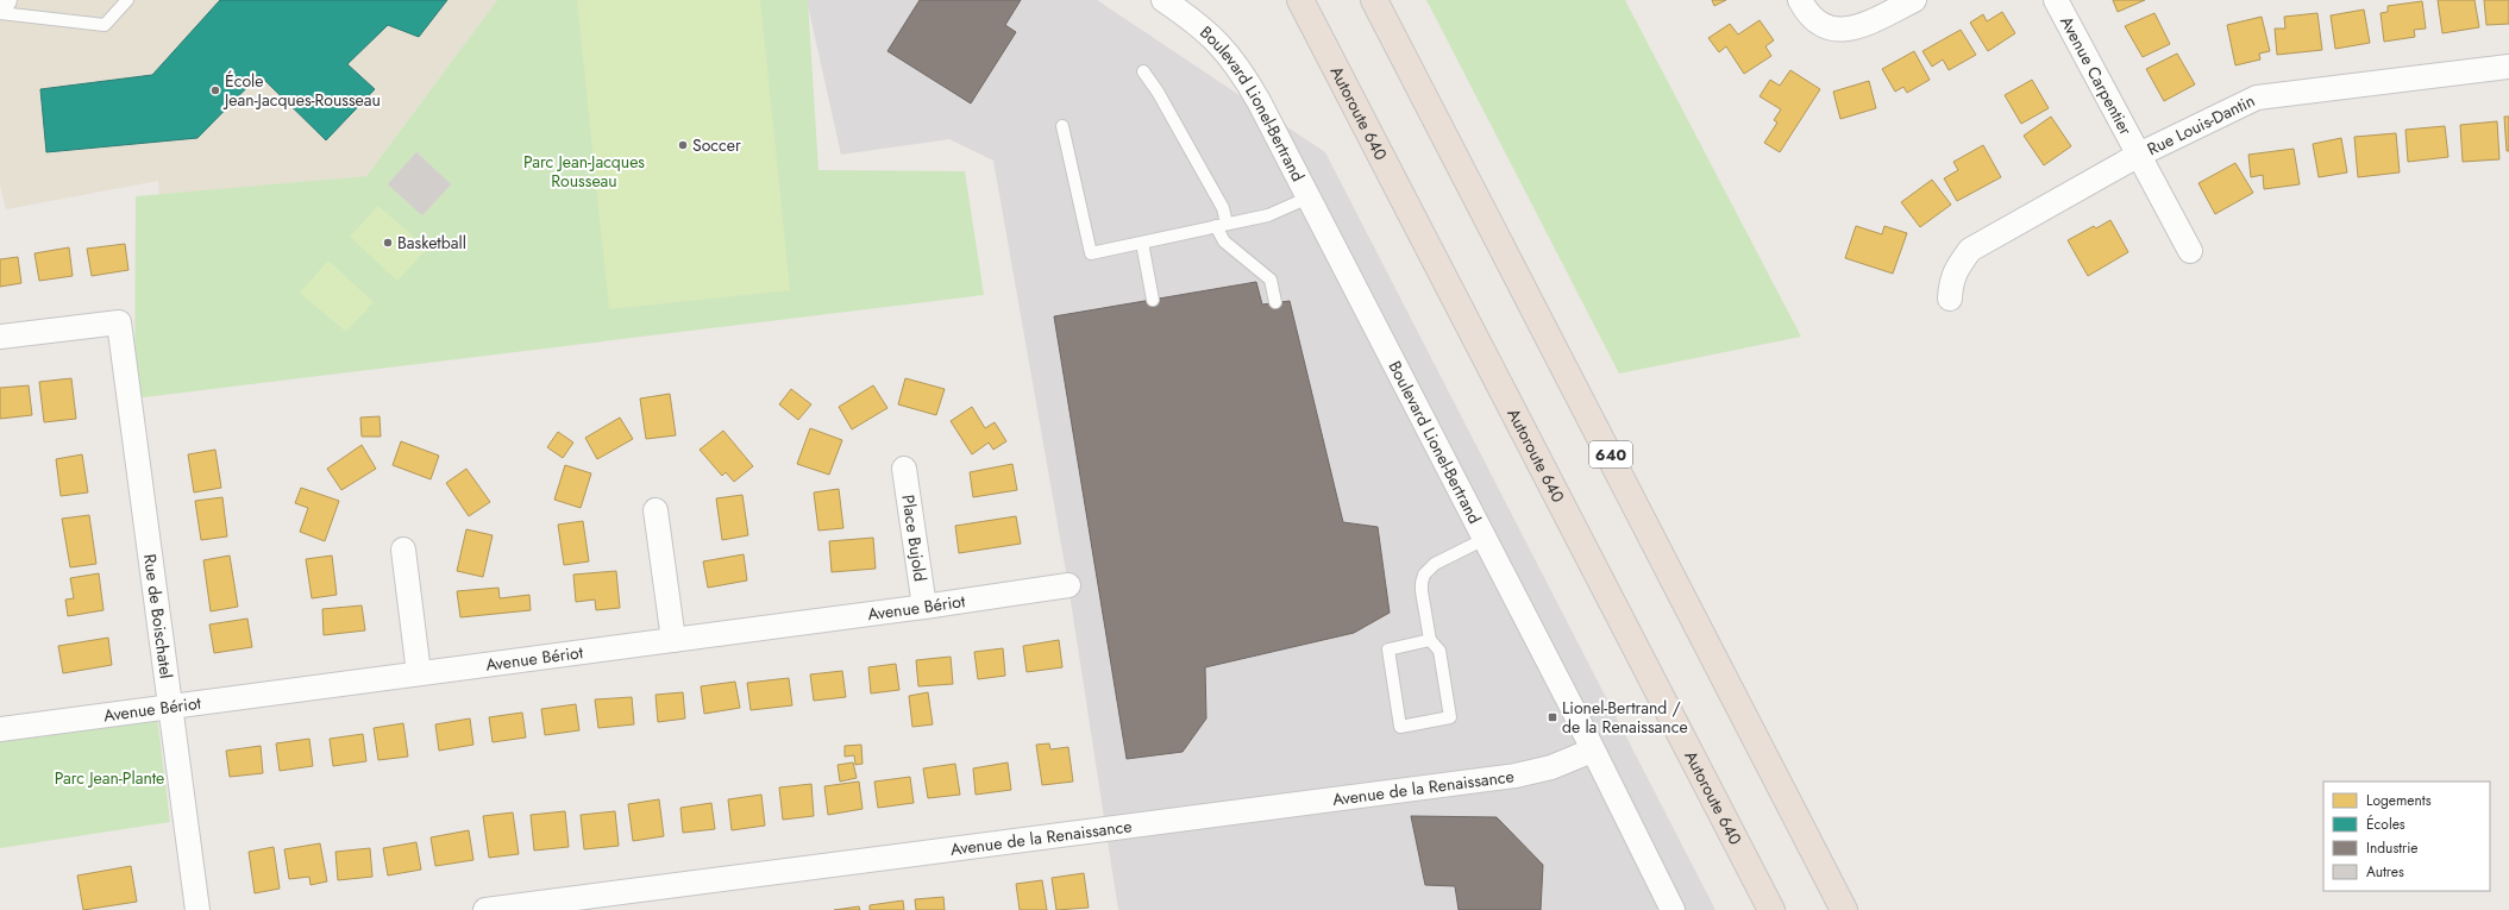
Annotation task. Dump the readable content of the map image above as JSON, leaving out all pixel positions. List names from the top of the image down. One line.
{"streets":{"highway":["Autoroute 640","640"],"street":["Avenue Carpentier","Boulevard Lionel-Bertrand","Rue Louis-Dantin","Place Bujold","Avenue Bériot","Rue de Boischatel","Avenue de la Renaissance"]},"crossings":[["Avenue Carpentier","Rue Louis-Dantin"],["Boulevard Lionel-Bertrand","Avenue de la Renaissance"],["Place Bujold","Avenue Bériot"],["Avenue Bériot","Rue de Boischatel"]],"parks":["Parc Jean-Jacques Rousseau","Parc Jean-Plante"],"places":{"other":["École Jean-Jacques-Rousseau","Soccer","Basketball"],"transit":["Lionel-Bertrand / de la Renaissance"]},"legend":["Logements","Écoles","Industrie","Autres"]}
